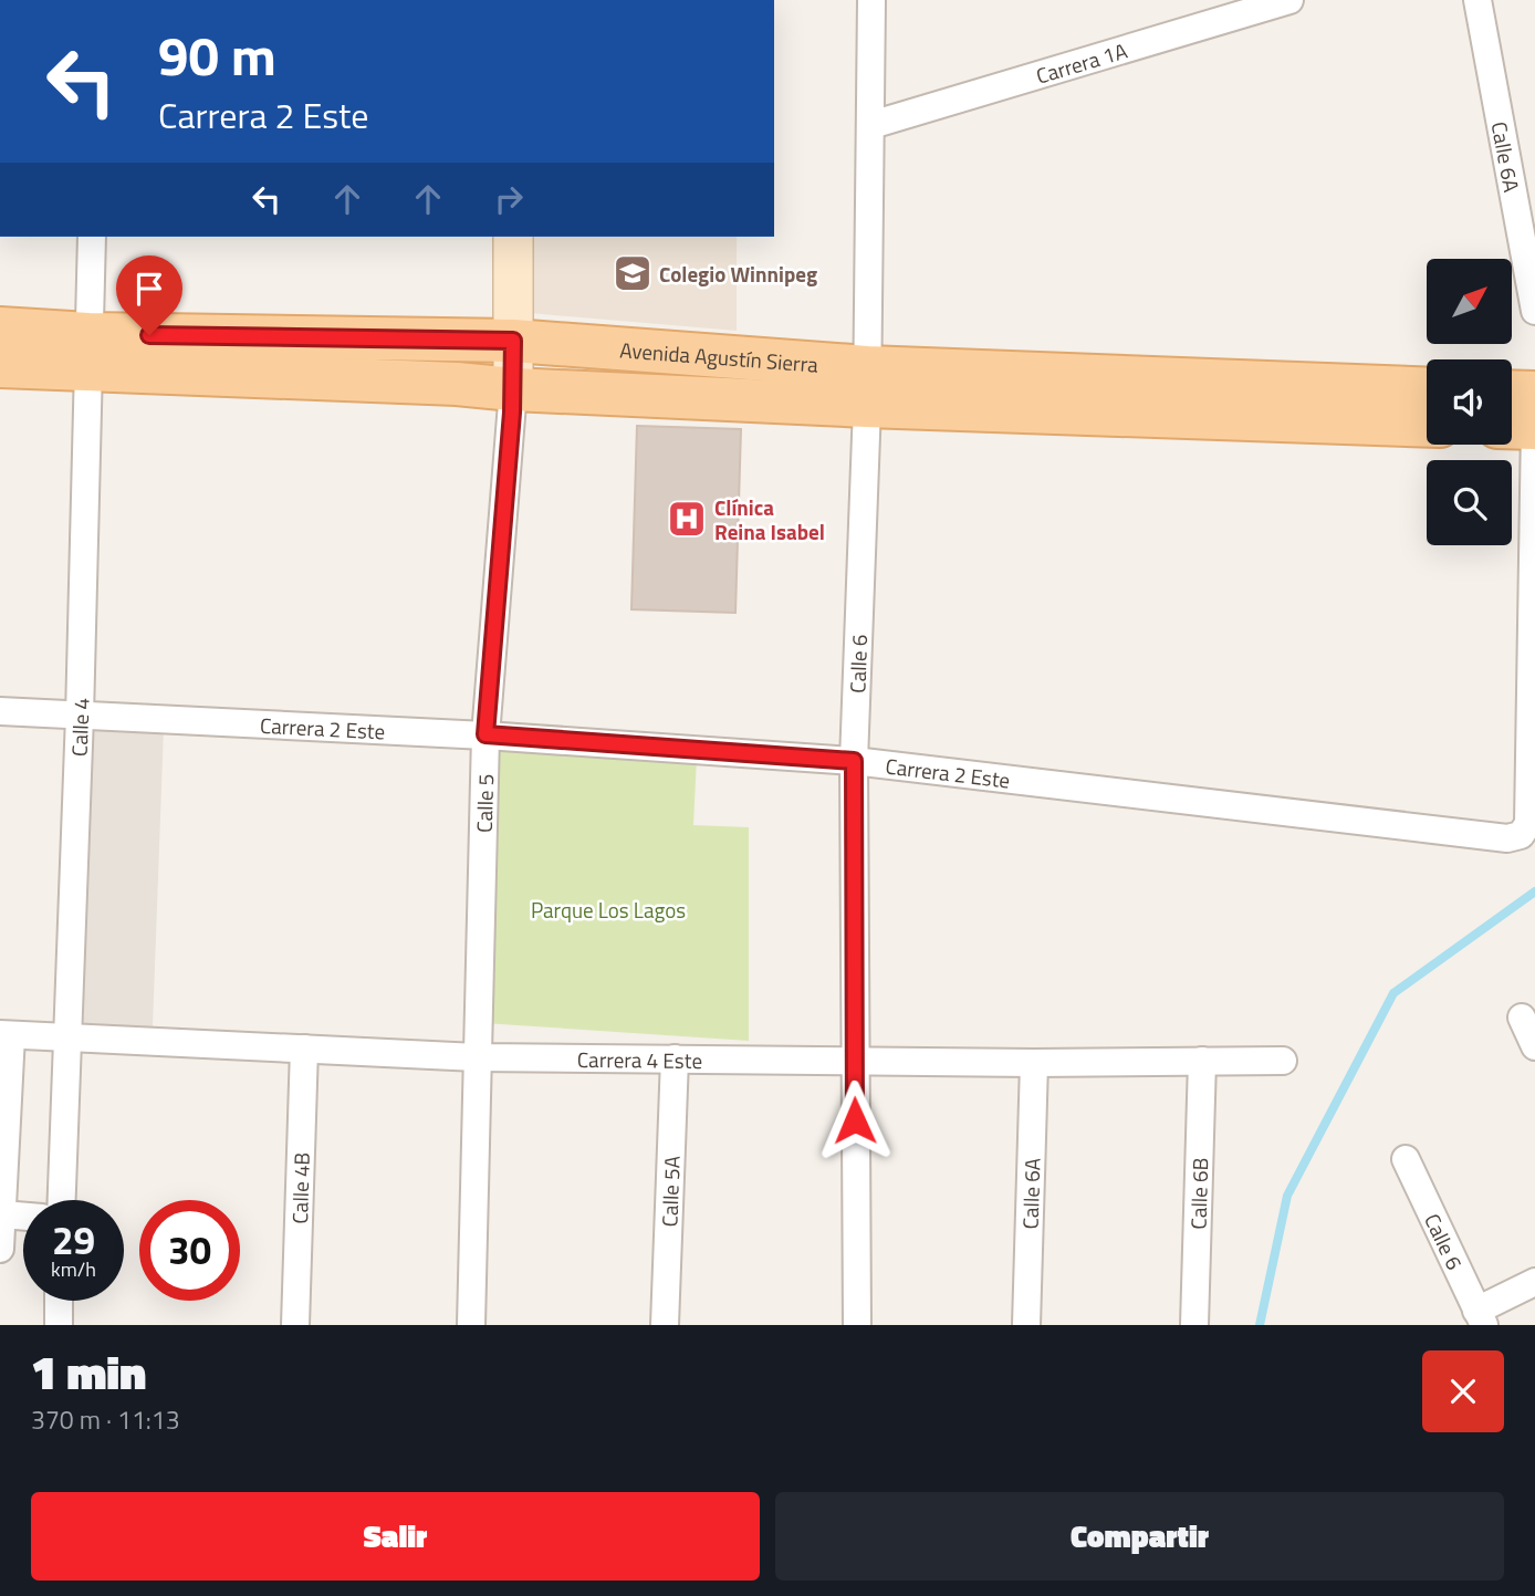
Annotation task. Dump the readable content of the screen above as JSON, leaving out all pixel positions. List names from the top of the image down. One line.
{"streets":{"main road":["Avenida Agustín Sierra","Calle 5"],"street":["Carrera 1A","Calle 6A","Calle 6","Calle 4","Carrera 2 Este","Carrera 4 Este","Calle 4B","Calle 5A","Calle 6B"]},"crossings":[["Carrera 1A","Calle 6"],["Calle 6A","Carrera 4 Este"],["Avenida Agustín Sierra","Calle 6"],["Avenida Agustín Sierra","Calle 4"],["Avenida Agustín Sierra","Calle 5"],["Calle 6","Carrera 2 Este"],["Calle 6","Carrera 4 Este"],["Calle 4","Carrera 2 Este"],["Calle 4","Carrera 4 Este"],["Carrera 2 Este","Calle 5"],["Calle 5","Carrera 4 Este"],["Carrera 4 Este","Calle 4B"],["Carrera 4 Este","Calle 5A"],["Carrera 4 Este","Calle 6B"]],"parks":["Parque Los Lagos"],"places":{"school or university":["Colegio Winnipeg"],"hospital":["Clínica Reina Isabel"]},"north":"top right","page":{"turn":["90 m","Carrera 2 Este"],"speed":"29 km/h","limit":"30","heading":["1 min","370 m · 11:13"],"buttons":["Salir","Compartir"]}}
